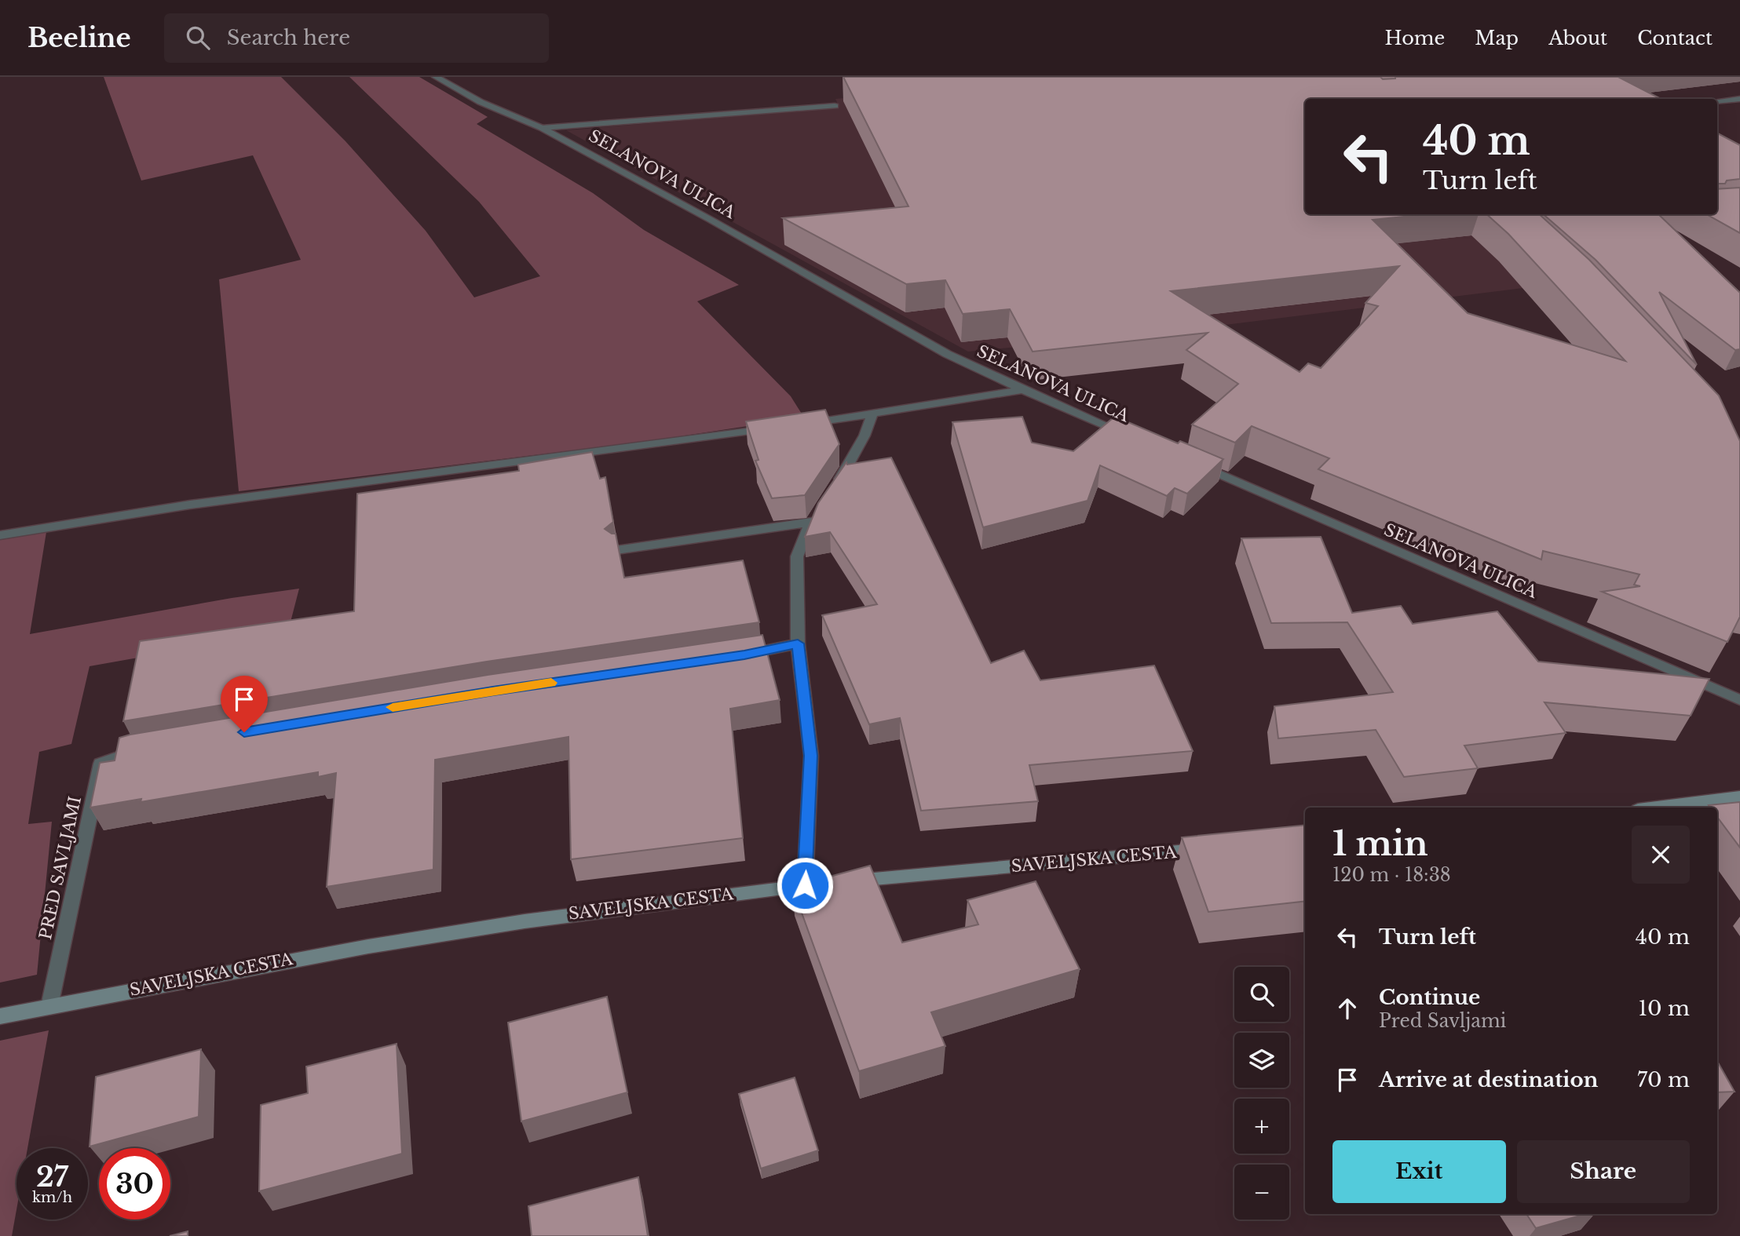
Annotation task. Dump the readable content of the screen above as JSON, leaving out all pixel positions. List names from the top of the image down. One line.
{"streets":{"street":["SELANOVA ULICA","SAVELJSKA CESTA","PRED SAVLJAMI"]},"crossings":[["SAVELJSKA CESTA","PRED SAVLJAMI"]],"page":{"header":"Beeline","search":"Search here","nav":["Home","Map","About","Contact"],"turn":["40 m","Turn left"],"heading":["1 min","120 m · 18:38"],"list":[{"name":"Turn left","value":"40 m"},{"name":"Continue","note":"Pred Savljami","value":"10 m"},{"name":"Arrive at destination","value":"70 m"}],"map_buttons":["+","−"],"buttons":["Exit","Share"],"speed":"27 km/h","limit":"30"}}
